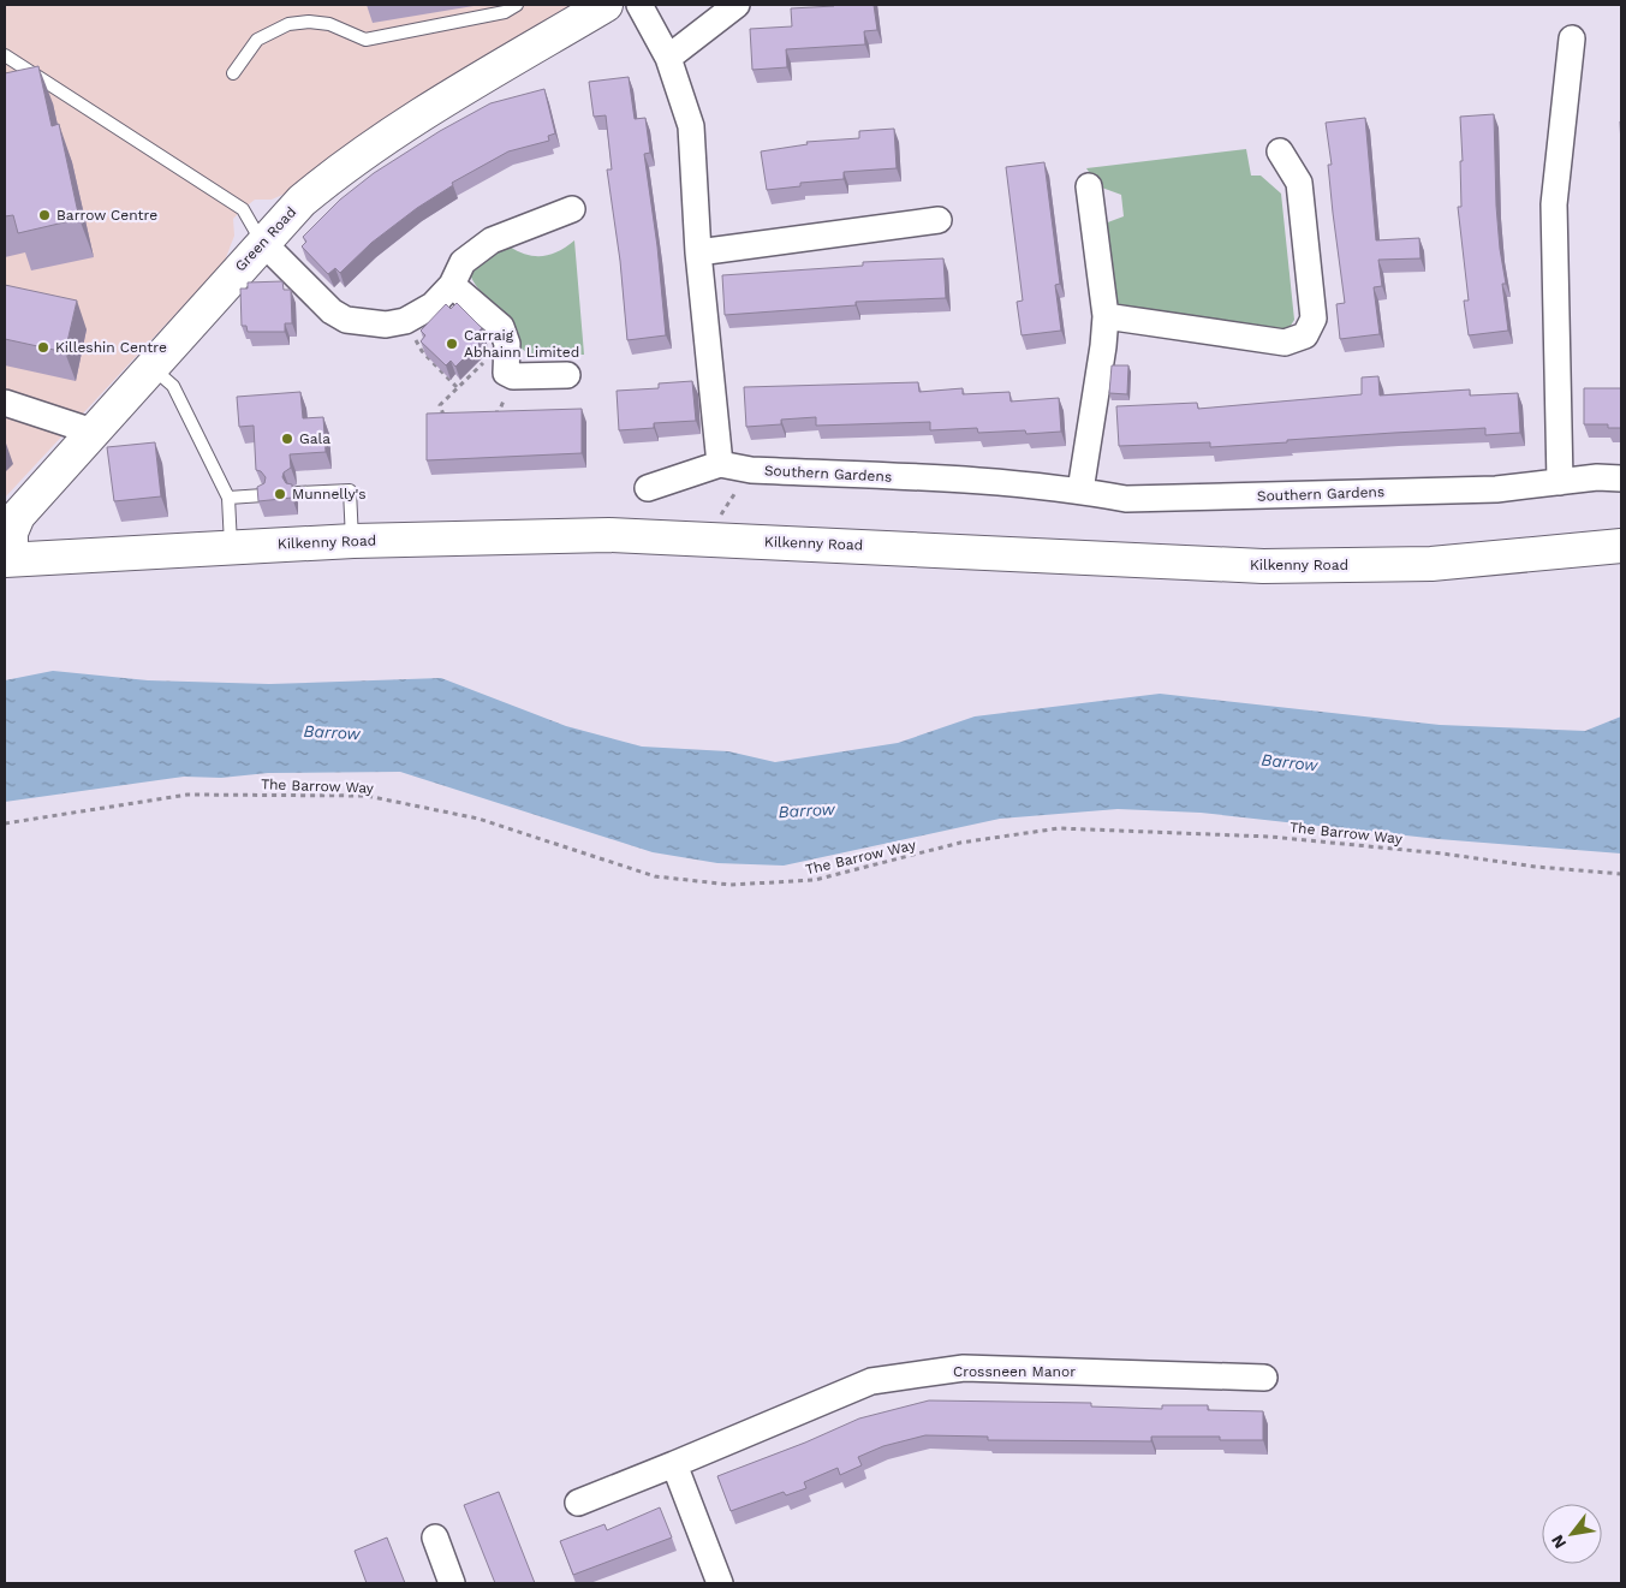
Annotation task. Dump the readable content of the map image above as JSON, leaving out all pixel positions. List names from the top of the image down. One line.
{"streets":{"main road":["Green Road","Kilkenny Road"],"street":["Southern Gardens","Crossneen Manor"],"path":["The Barrow Way"]},"crossings":[["Green Road","Kilkenny Road"]],"water":["Barrow"],"places":["Barrow Centre","Carraig Abhainn Limited","Killeshin Centre","Gala","Munnelly's"],"north":"bottom left"}
